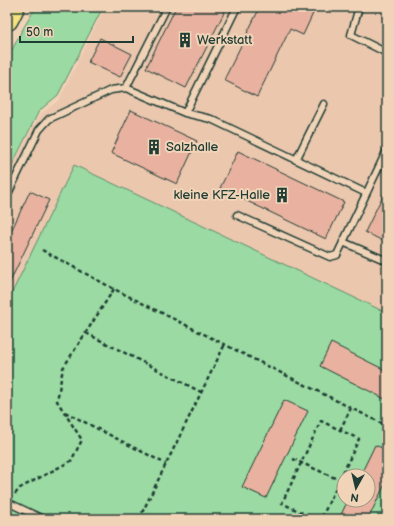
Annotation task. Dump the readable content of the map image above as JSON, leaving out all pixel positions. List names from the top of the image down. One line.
{"places":{"building":["Werkstatt","Salzhalle","kleine KFZ-Halle"]},"scale_bar":"50 m","north":"bottom"}
